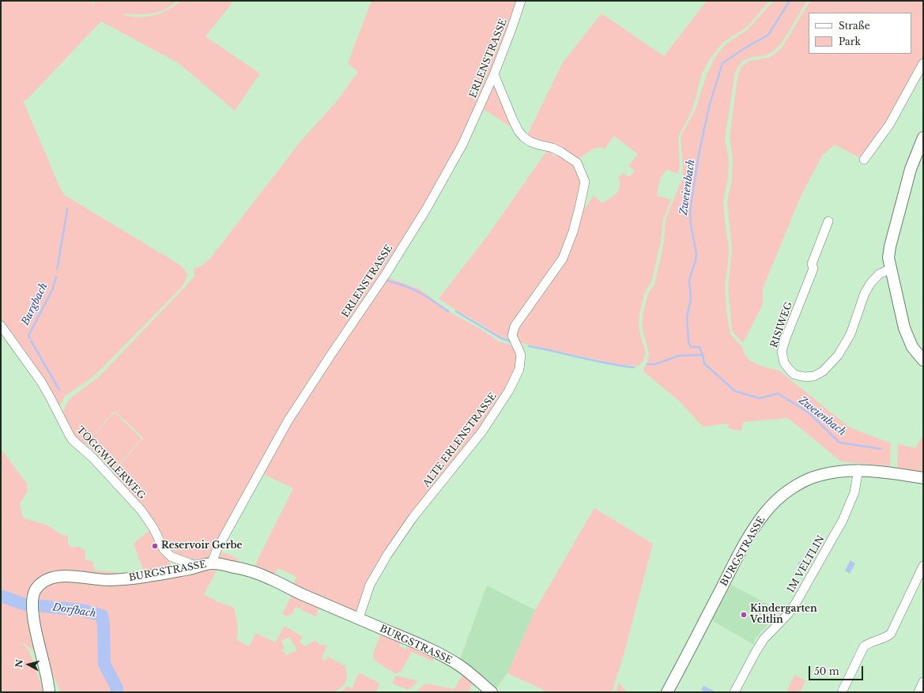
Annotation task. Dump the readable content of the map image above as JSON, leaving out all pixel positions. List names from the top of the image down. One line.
{"streets":{"street":["ERLENSTRASSE","RISIWEG","ALTE ERLENSTRASSE","TOGGWILERWEG","BURGSTRASSE","IM VELTLIN"]},"crossings":[["ERLENSTRASSE","ALTE ERLENSTRASSE"],["ERLENSTRASSE","BURGSTRASSE"],["ALTE ERLENSTRASSE","BURGSTRASSE"],["TOGGWILERWEG","BURGSTRASSE"],["BURGSTRASSE","IM VELTLIN"]],"water":["Zweienbach","Burgbach","Dorfbach"],"places":["Reservoir Gerbe","Kindergarten Veltlin"],"legend":["Straße","Park"],"scale_bar":"50 m","north":"left"}
